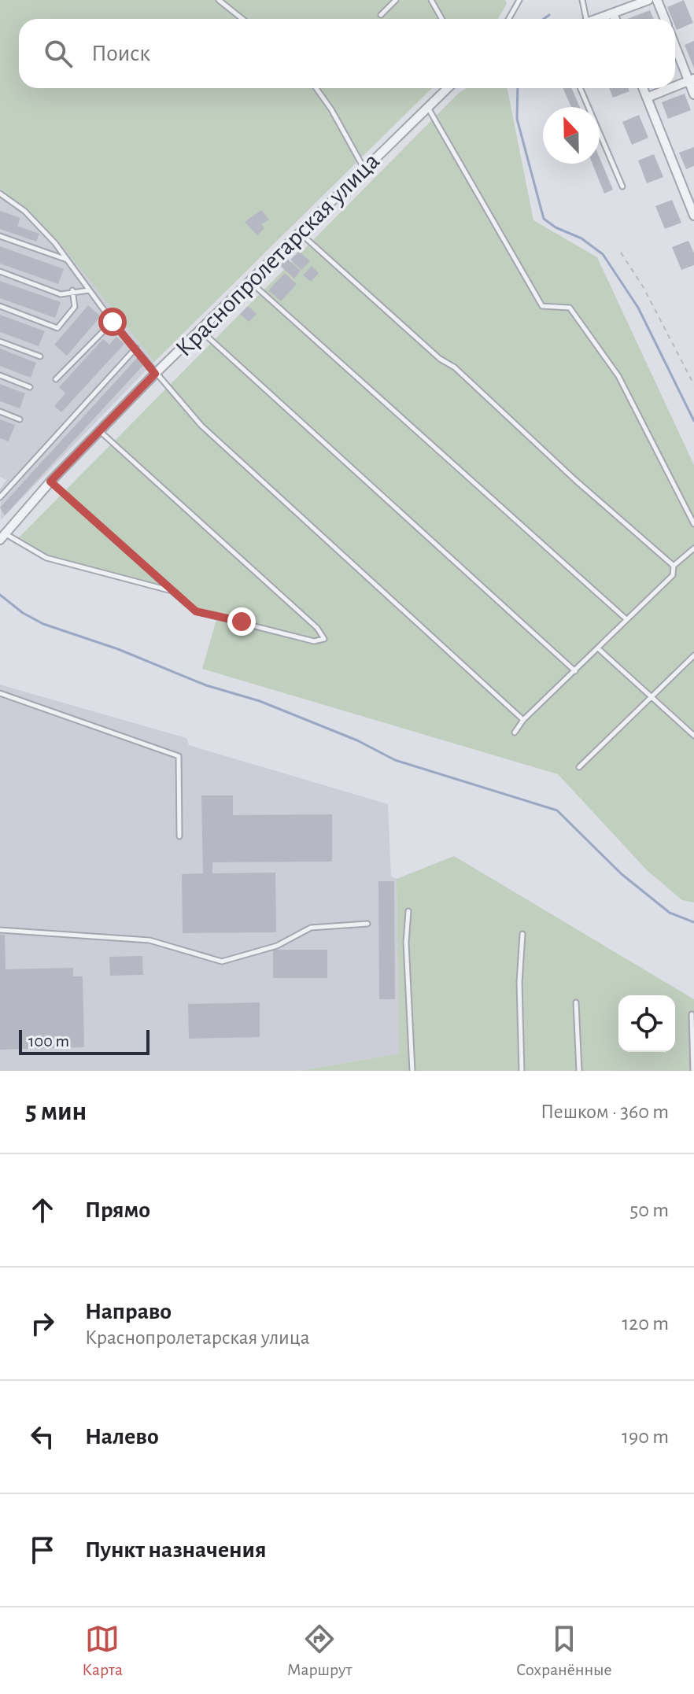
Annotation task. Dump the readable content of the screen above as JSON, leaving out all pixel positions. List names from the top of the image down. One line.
{"streets":{"street":["Краснопролетарская улица"]},"scale_bar":"100 m","north":"top","page":{"search":"Поиск","scale":"100 m","heading":["5 мин","Пешком · 360 m"],"list":[["Прямо","50 m"],["Направо","Краснопролетарская улица","120 m"],["Налево","190 m"],"Пункт назначения"],"nav":["Карта","Маршрут","Сохранённые"]}}
